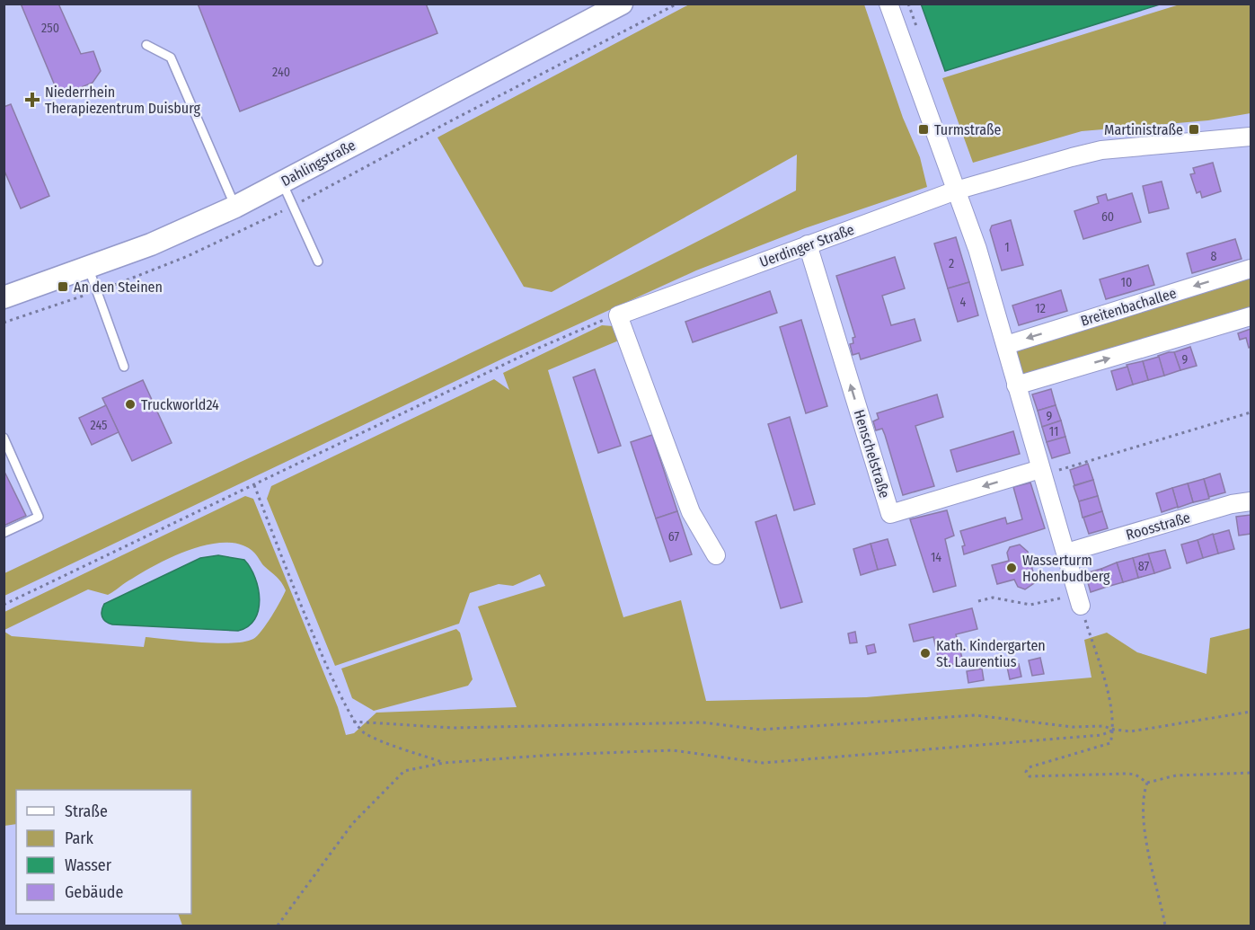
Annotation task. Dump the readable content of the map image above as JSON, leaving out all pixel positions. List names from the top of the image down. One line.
{"streets":{"street":["Dahlingstraße","Uerdinger Straße","Breitenbachallee","Henschelstraße","Roosstraße"]},"crossings":[["Uerdinger Straße","Henschelstraße"]],"places":{"health":["Niederrhein Therapiezentrum Duisburg"],"transit":["Turmstraße","Martinistraße","An den Steinen"],"other":["Truckworld24","Wasserturm Hohenbudberg","Kath. Kindergarten St. Laurentius"]},"house_numbers":["250","240","60","1","8","2","10","4","12","9","9","245","11","67","14","87"],"legend":["Straße","Park","Wasser","Gebäude"]}
